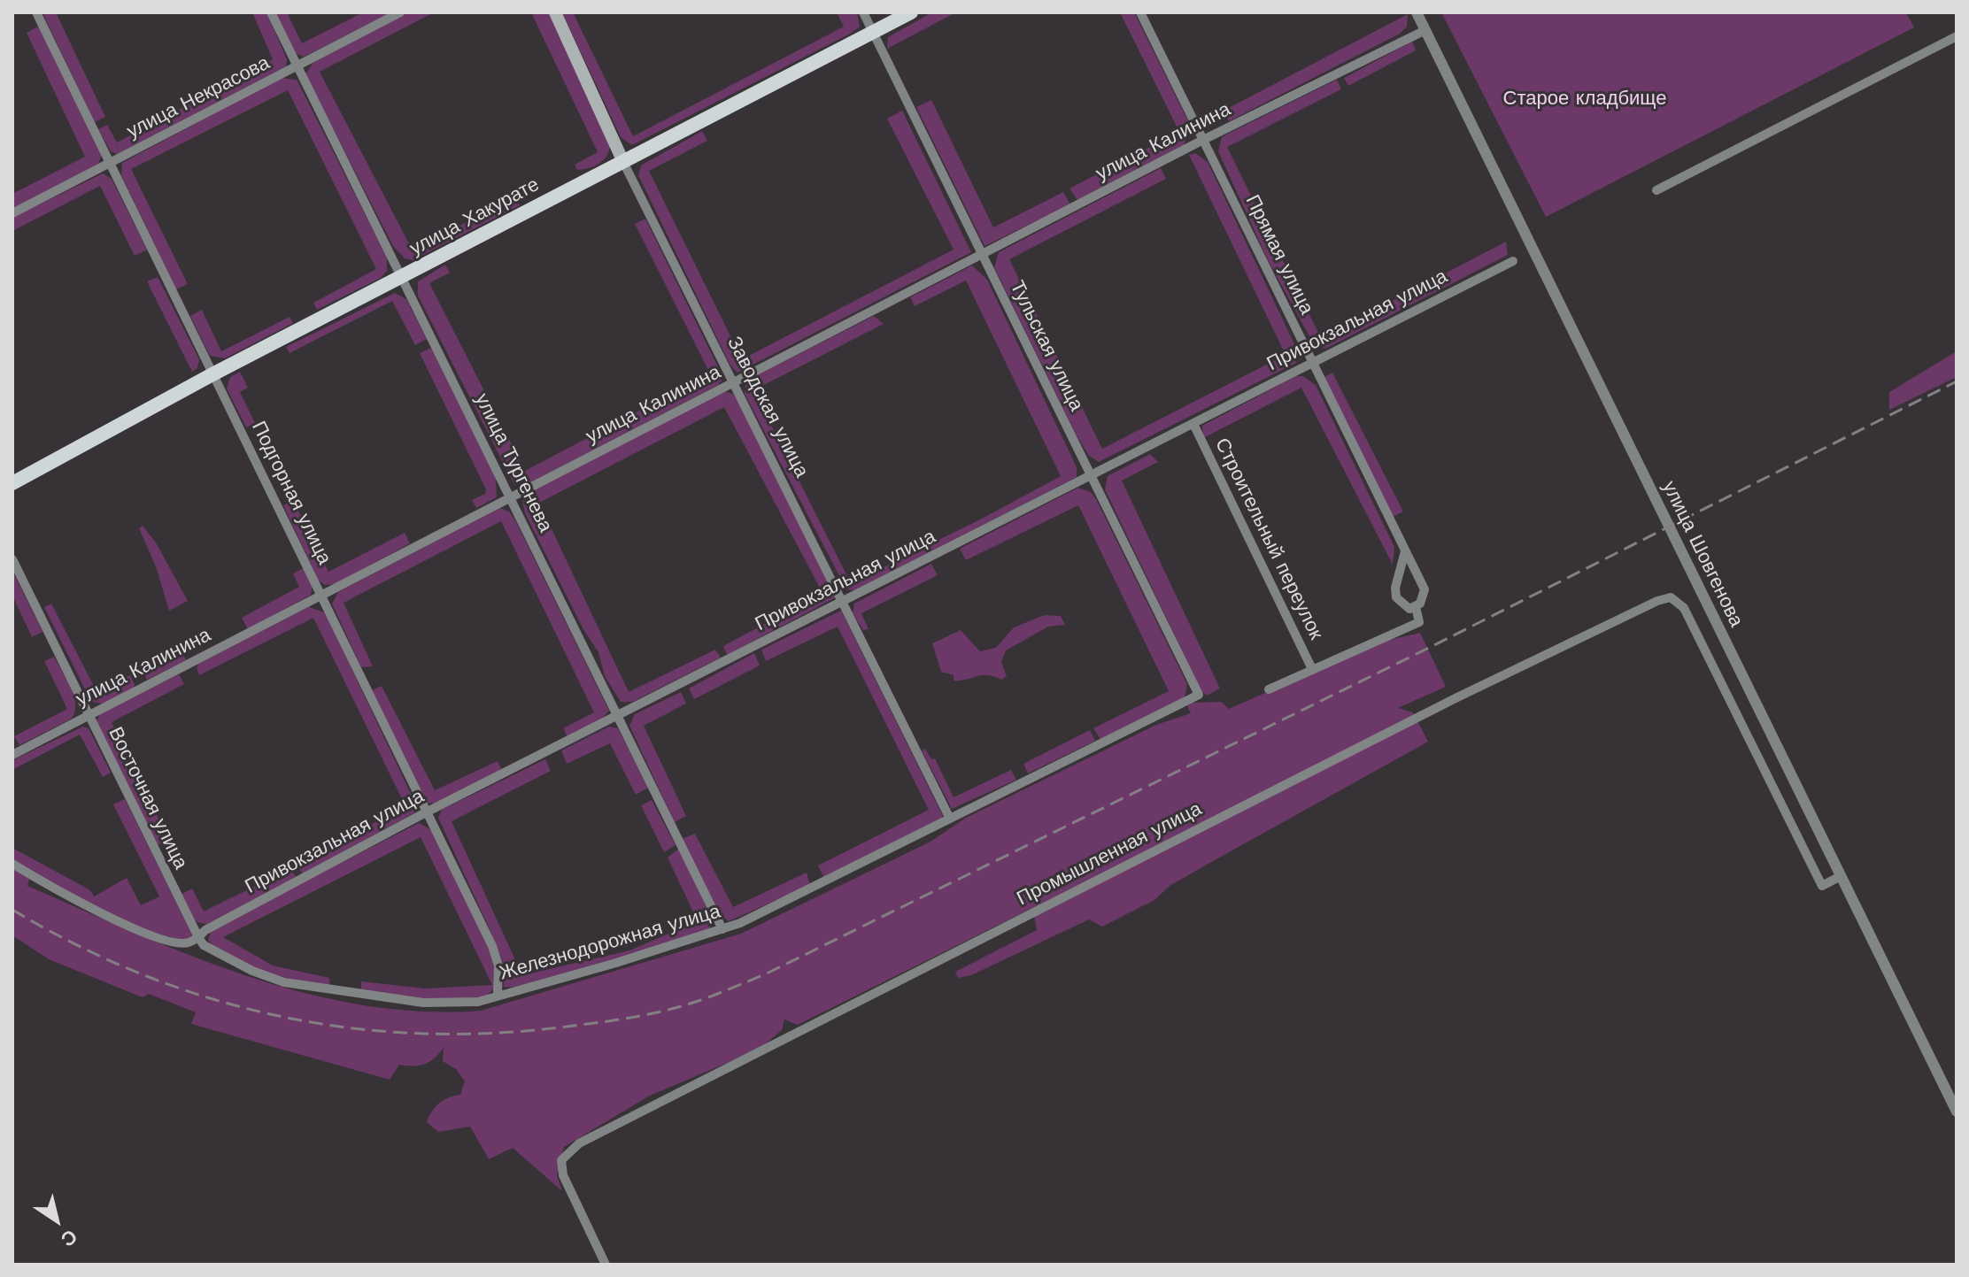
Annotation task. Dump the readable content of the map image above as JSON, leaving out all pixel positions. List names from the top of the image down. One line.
{"streets":{"main road":["улица Хакурате","Заводская улица"],"street":["улица Некрасова","улица Калинина","Прямая улица","Привокзальная улица","Тульская улица","улица Тургенева","Подгорная улица","Строительный переулок","улица Шовгенова","Восточная улица","Промышленная улица","Железнодорожная улица"]},"crossings":[["улица Некрасова","улица Тургенева"],["улица Некрасова","Подгорная улица"],["улица Калинина","Прямая улица"],["улица Калинина","Тульская улица"],["улица Калинина","Заводская улица"],["улица Калинина","улица Тургенева"],["улица Калинина","Подгорная улица"],["улица Калинина","улица Шовгенова"],["улица Калинина","Восточная улица"],["улица Хакурате","Тульская улица"],["улица Хакурате","Заводская улица"],["улица Хакурате","улица Тургенева"],["улица Хакурате","Подгорная улица"],["Прямая улица","Привокзальная улица"],["Привокзальная улица","Тульская улица"],["Привокзальная улица","Заводская улица"],["Привокзальная улица","улица Тургенева"],["Привокзальная улица","Подгорная улица"],["Привокзальная улица","Строительный переулок"],["Привокзальная улица","Восточная улица"],["Привокзальная улица","Железнодорожная улица"],["Тульская улица","Железнодорожная улица"],["Заводская улица","Железнодорожная улица"],["улица Тургенева","Железнодорожная улица"],["Подгорная улица","Железнодорожная улица"],["улица Шовгенова","Промышленная улица"],["Восточная улица","Железнодорожная улица"]],"parks":["Старое кладбище"],"north":"bottom right"}
